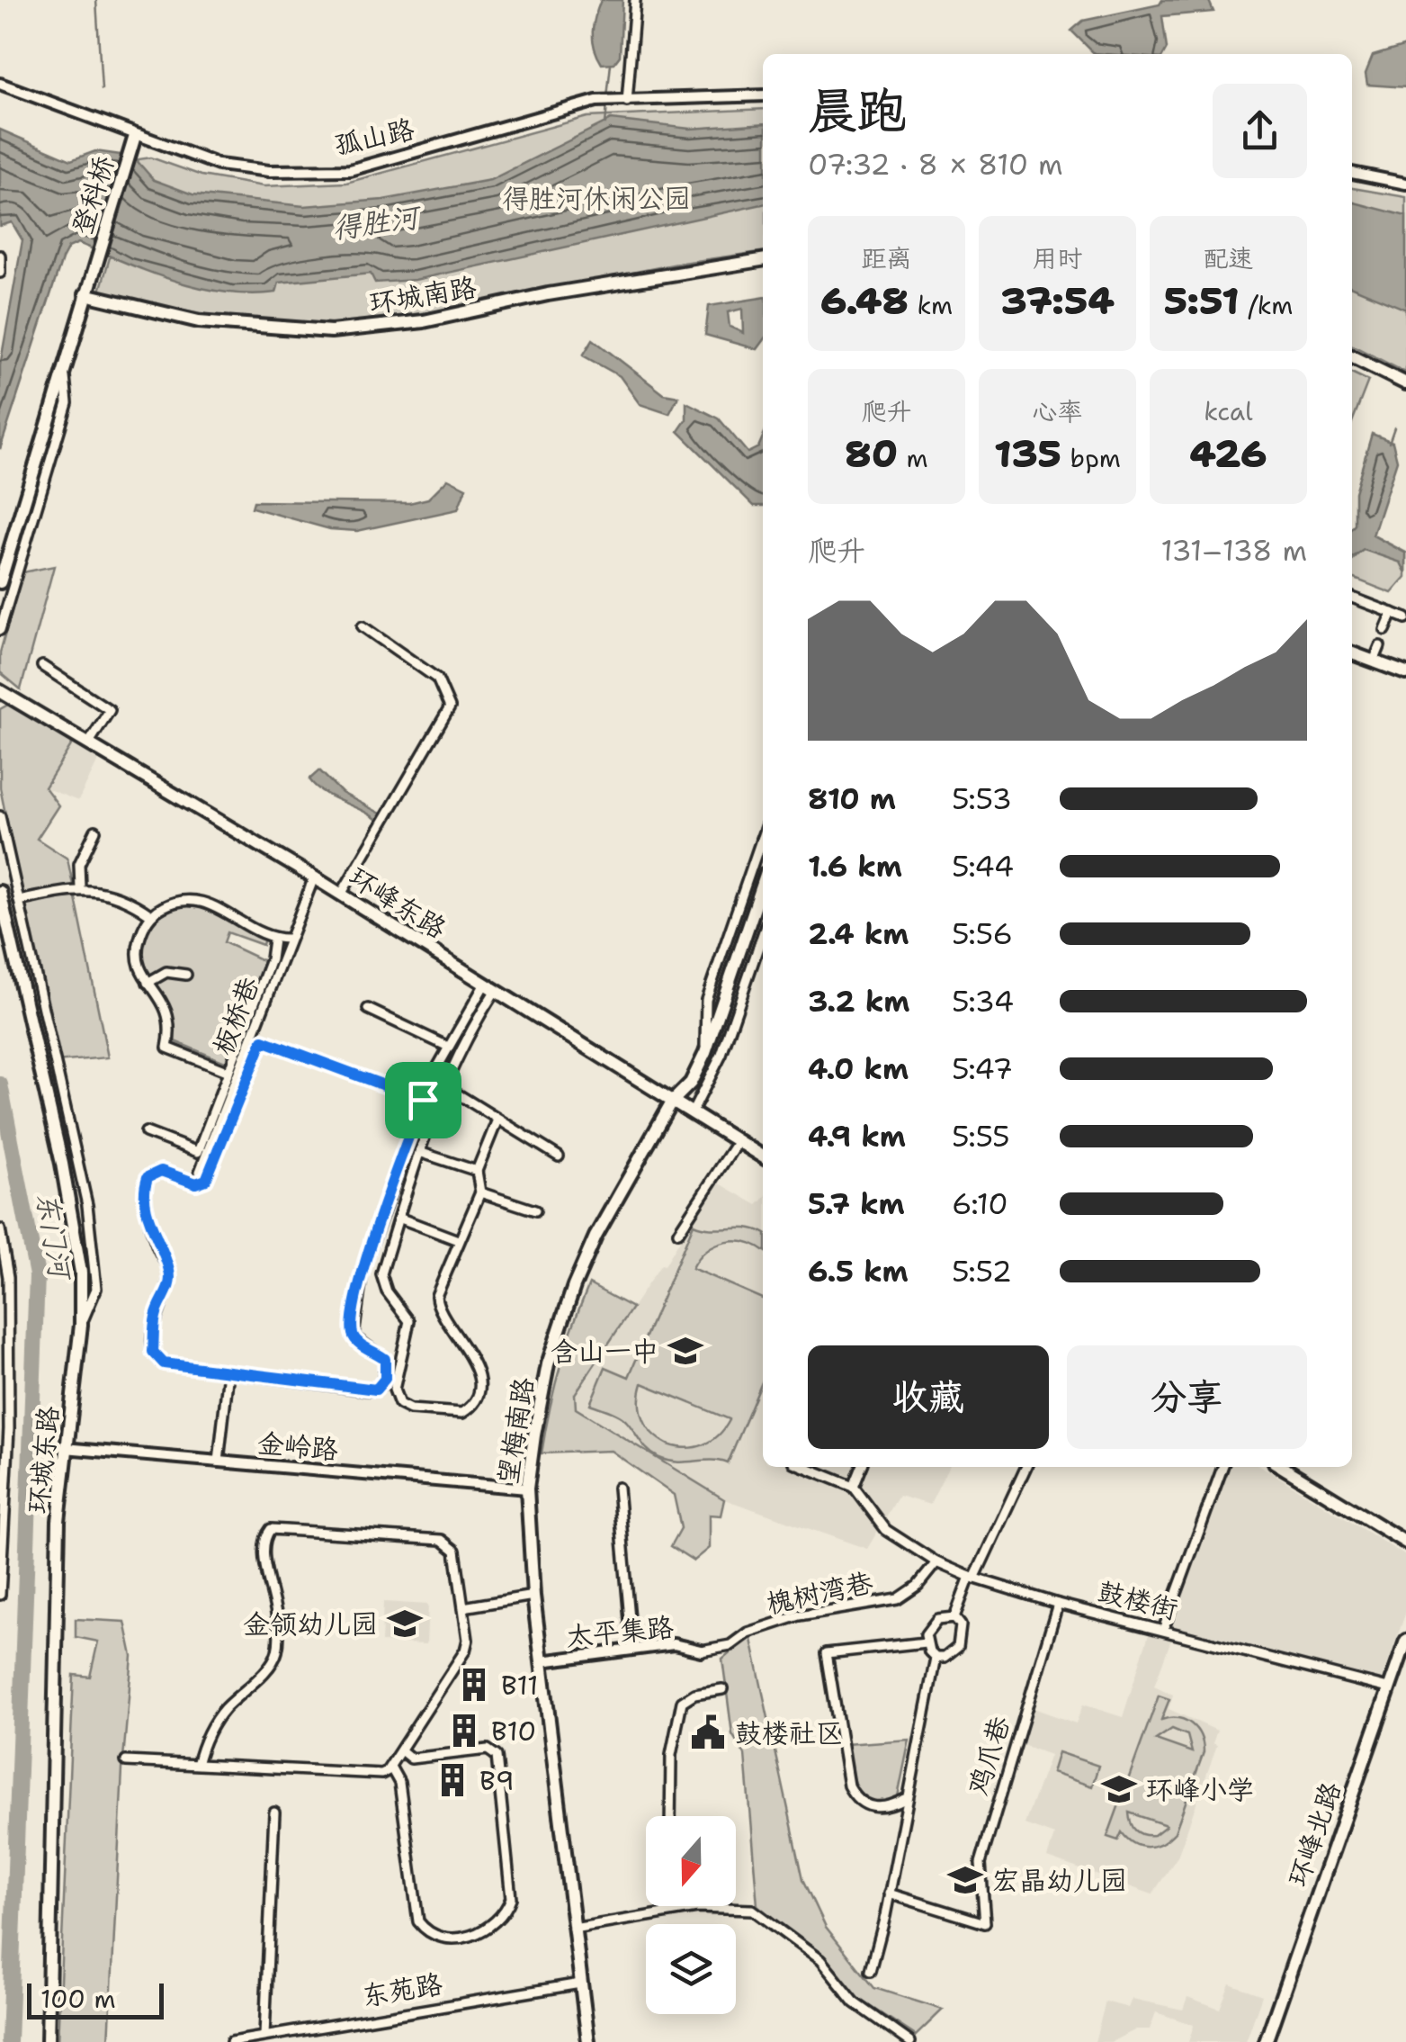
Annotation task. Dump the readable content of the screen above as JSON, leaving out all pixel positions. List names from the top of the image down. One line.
{"streets":{"main road":["登科桥","环城南路","环峰东路","望梅南路","环城东路","环峰北路"],"street":["孤山路","板桥巷","金岭路","槐树湾巷","鼓楼街","太平集路","鸡爪巷","东苑路"]},"crossings":[["孤山路","登科桥"],["登科桥","环城南路"],["环峰东路","板桥巷"],["环峰东路","望梅南路"],["望梅南路","金岭路"],["望梅南路","太平集路"],["望梅南路","东苑路"],["金岭路","环城东路"],["槐树湾巷","鼓楼街"],["槐树湾巷","太平集路"],["鼓楼街","鸡爪巷"],["鼓楼街","环峰北路"]],"water":["得胜河","东门河"],"parks":["得胜河休闲公园"],"places":{"school or university":["含山一中","金领幼儿园","环峰小学","宏晶幼儿园"],"building":["B11","B10","B9"],"public building":["鼓楼社区"]},"scale_bar":"100 m","north":"bottom","page":{"heading":["晨跑","07:32 · 8 × 810 m"],"stats":[["距离","6.48 km"],["用时","37:54"],["配速","5:51 /km"],["爬升","80 m"],["心率","135 bpm"],["kcal","426"]],"chart":["爬升","131–138 m"],"list":[{"name":"810 m","note":"5:53"},{"name":"1.6 km","note":"5:44"},{"name":"2.4 km","note":"5:56"},{"name":"3.2 km","note":"5:34"},{"name":"4.0 km","note":"5:47"},{"name":"4.9 km","note":"5:55"},{"name":"5.7 km","note":"6:10"},{"name":"6.5 km","note":"5:52"}],"buttons":["收藏","分享"],"scale":"100 m"}}
